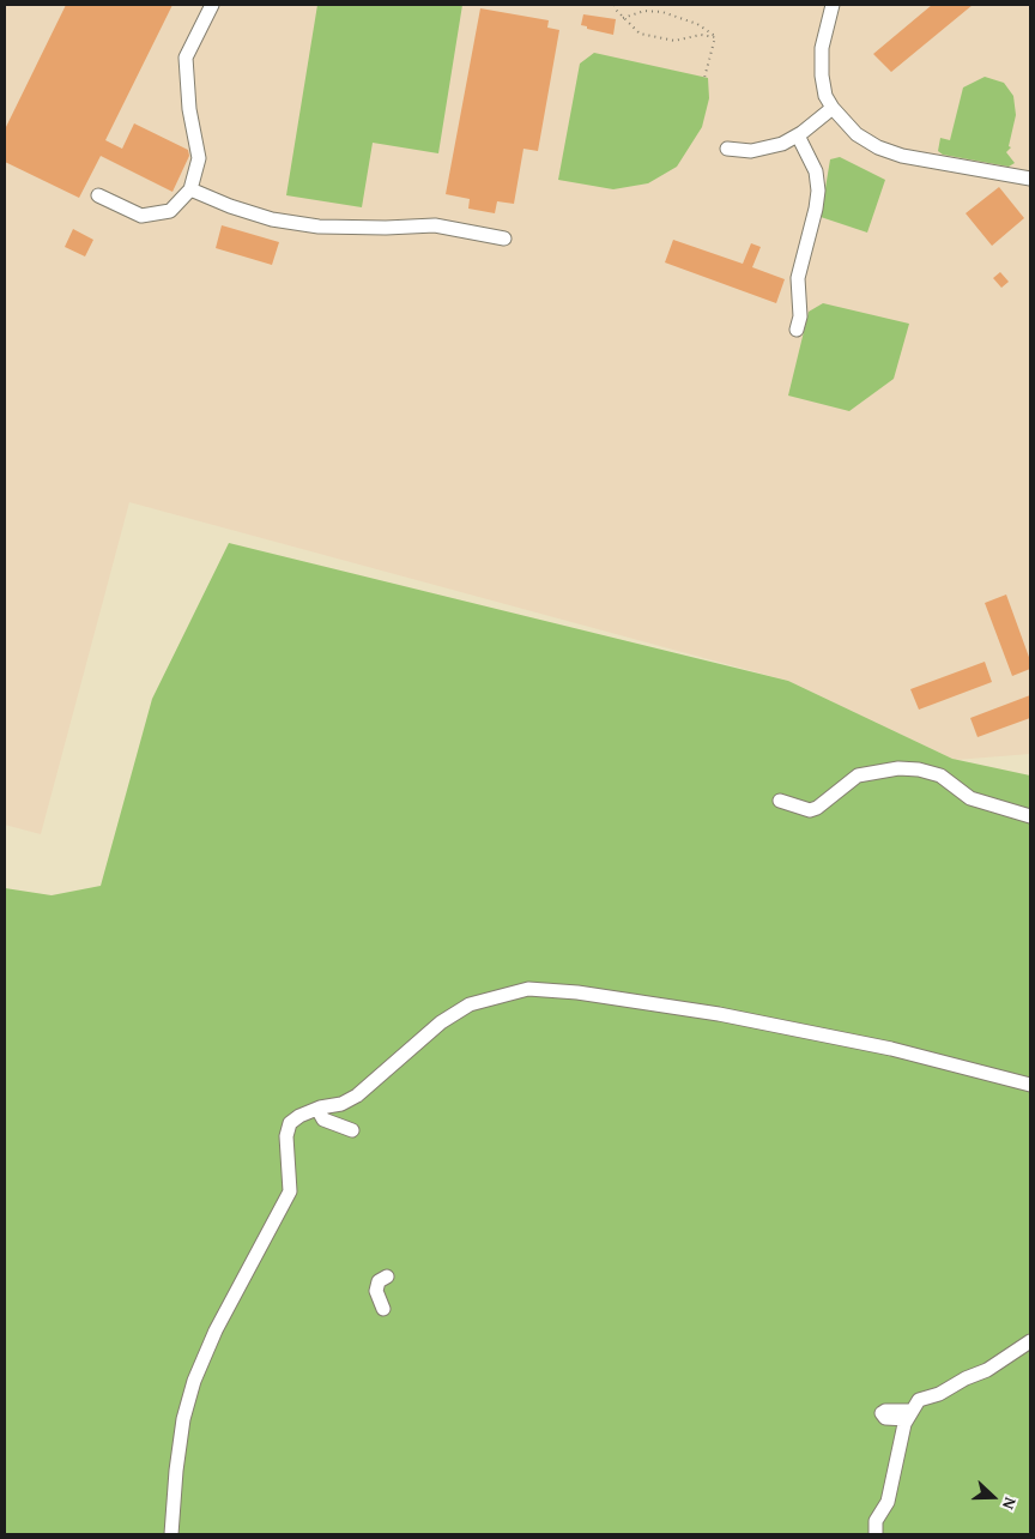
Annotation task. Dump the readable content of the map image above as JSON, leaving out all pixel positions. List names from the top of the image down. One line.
{"north":"right"}
